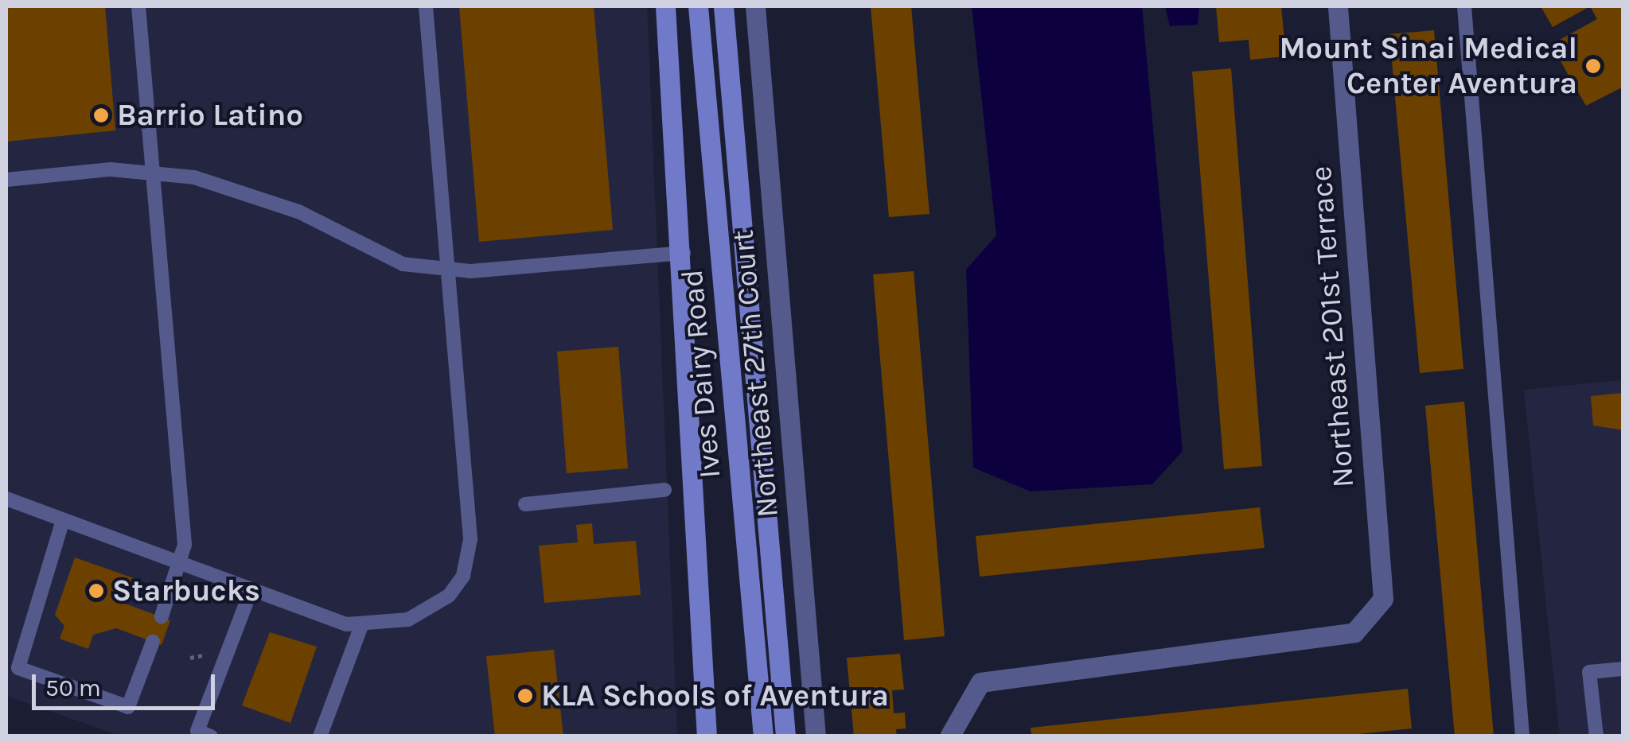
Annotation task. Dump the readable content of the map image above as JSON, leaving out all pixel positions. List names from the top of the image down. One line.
{"streets":{"street":["Northeast 201st Terrace","Ives Dairy Road","Northeast 27th Court"]},"places":["Mount Sinai Medical Center Aventura","Barrio Latino","Starbucks","KLA Schools of Aventura"],"scale_bar":"50 m"}
